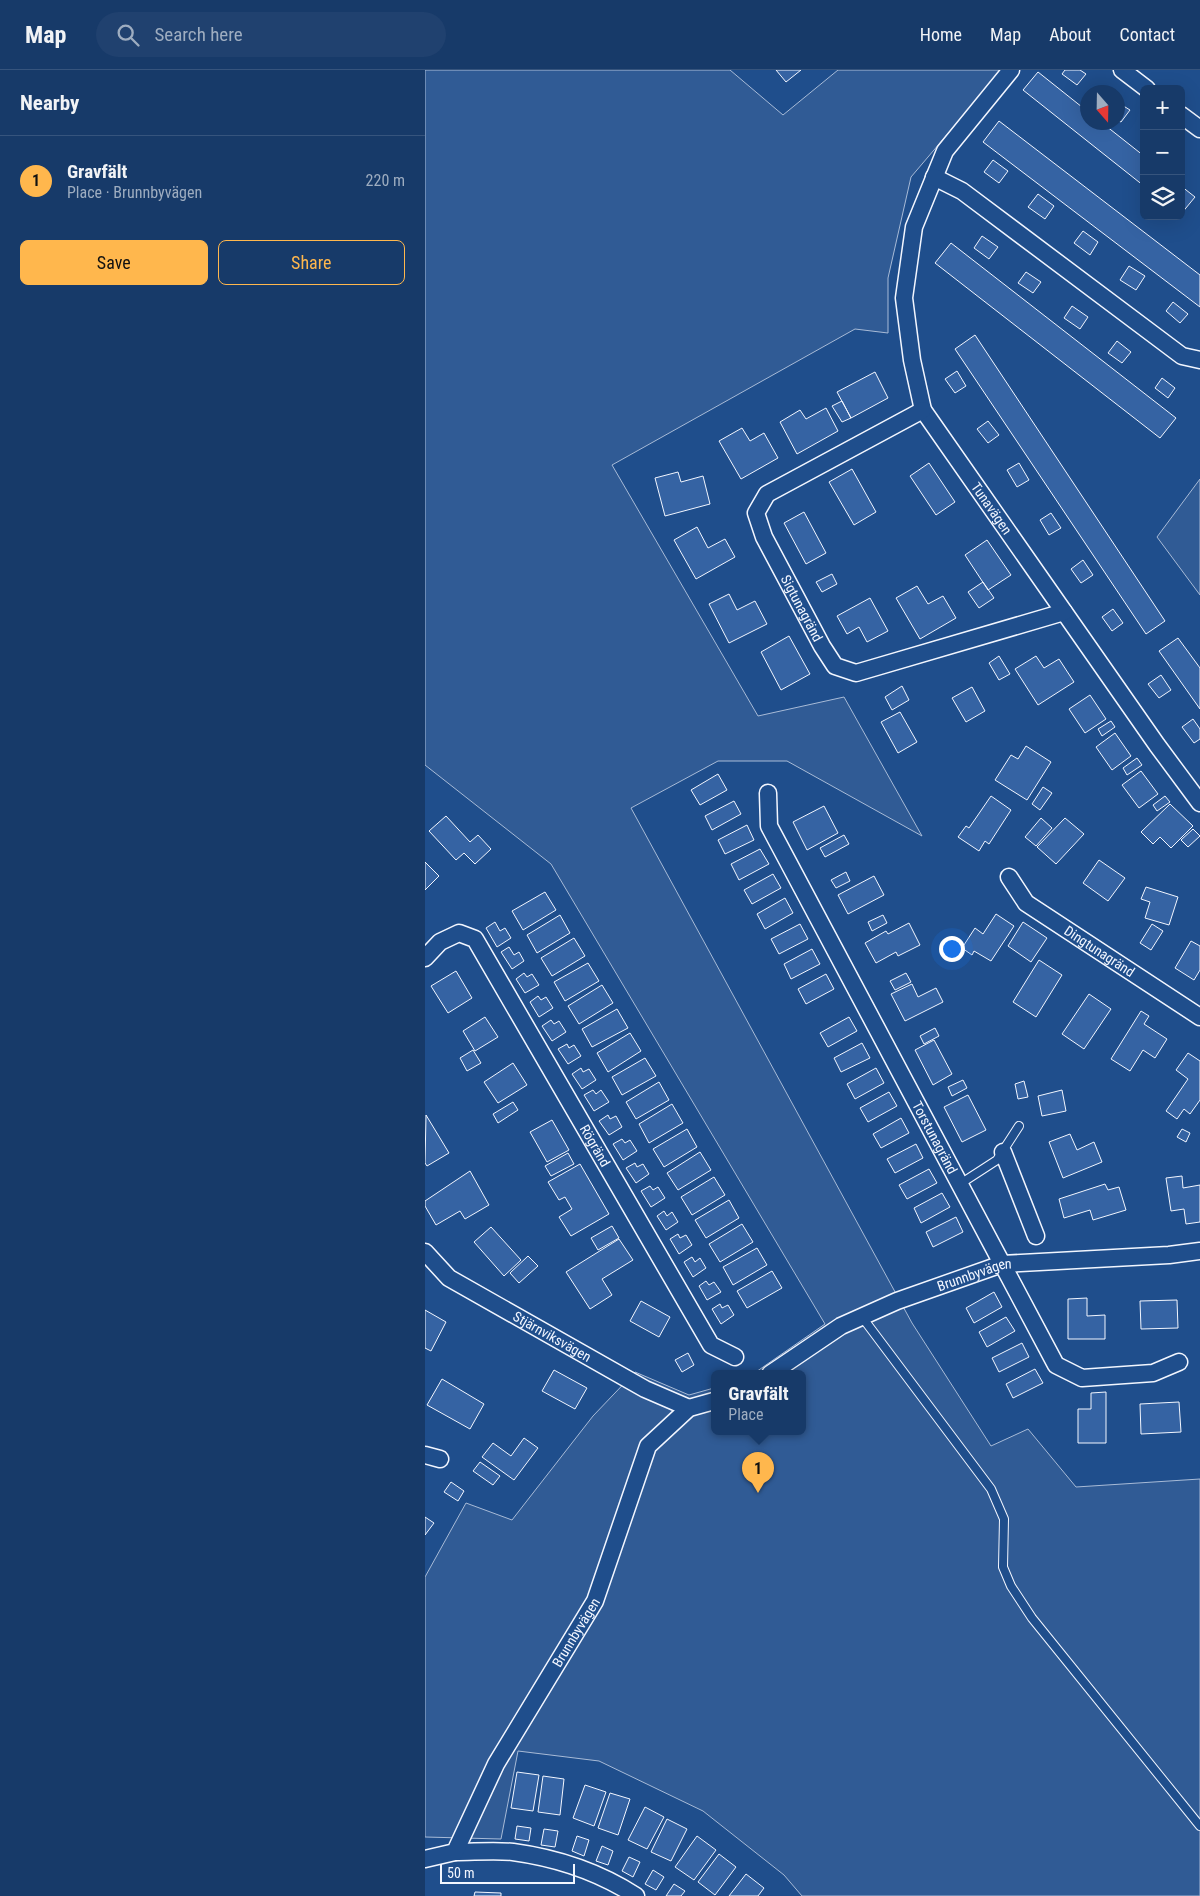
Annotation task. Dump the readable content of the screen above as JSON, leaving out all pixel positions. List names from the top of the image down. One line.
{"streets":{"street":["Tunavägen","Sigtunagränd","Dingtunagränd","Torstunagränd","Rögränd","Brunnbyvägen","Stjärnviksvägen"]},"crossings":[["Tunavägen","Sigtunagränd"],["Torstunagränd","Brunnbyvägen"],["Brunnbyvägen","Stjärnviksvägen"]],"scale_bar":"50 m","north":"bottom","page":{"header":"Map","search":"Search here","nav":["Home","Map","About","Contact"],"heading":"Nearby","map_buttons":["+","−"],"list":[{"mark":"1","name":"Gravfält","note":"Place · Brunnbyvägen","value":"220 m"}],"buttons":["Save","Share"],"popup":["Gravfält","Place"],"pins":"1","scale":"50 m"}}
